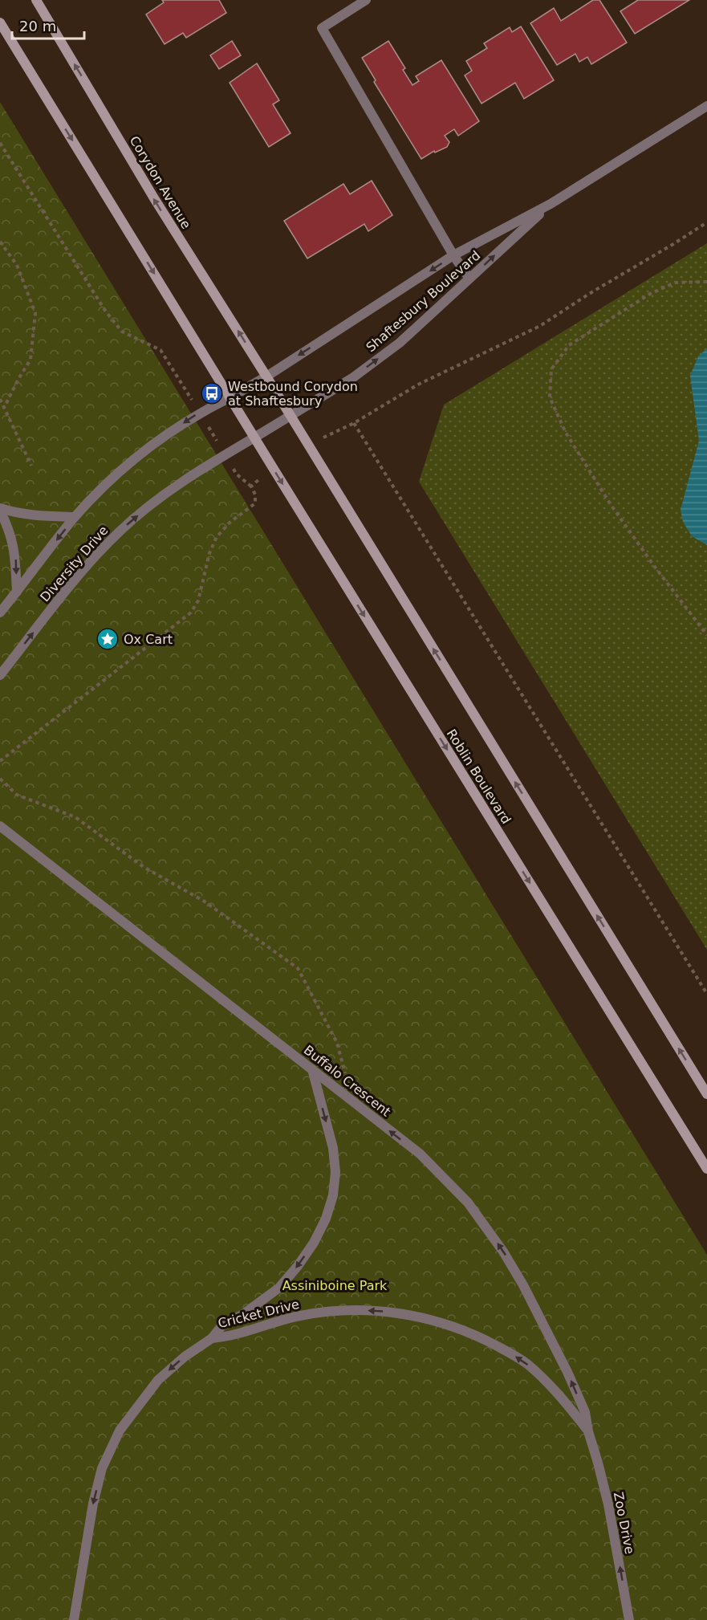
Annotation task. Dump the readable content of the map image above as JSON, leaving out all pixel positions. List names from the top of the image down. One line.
{"streets":{"main road":["Corydon Avenue","Roblin Boulevard"],"street":["Shaftesbury Boulevard","Diversity Drive","Buffalo Crescent","Cricket Drive","Zoo Drive"]},"crossings":[["Corydon Avenue","Shaftesbury Boulevard"],["Corydon Avenue","Roblin Boulevard"],["Shaftesbury Boulevard","Diversity Drive"],["Shaftesbury Boulevard","Roblin Boulevard"],["Diversity Drive","Roblin Boulevard"],["Buffalo Crescent","Cricket Drive"],["Buffalo Crescent","Zoo Drive"],["Cricket Drive","Zoo Drive"]],"one_way":["Buffalo Crescent","Zoo Drive"],"parks":["Assiniboine Park"],"places":{"bus stop":["Westbound Corydon at Shaftesbury"],"place":["Ox Cart"]},"scale_bar":"20 m"}
